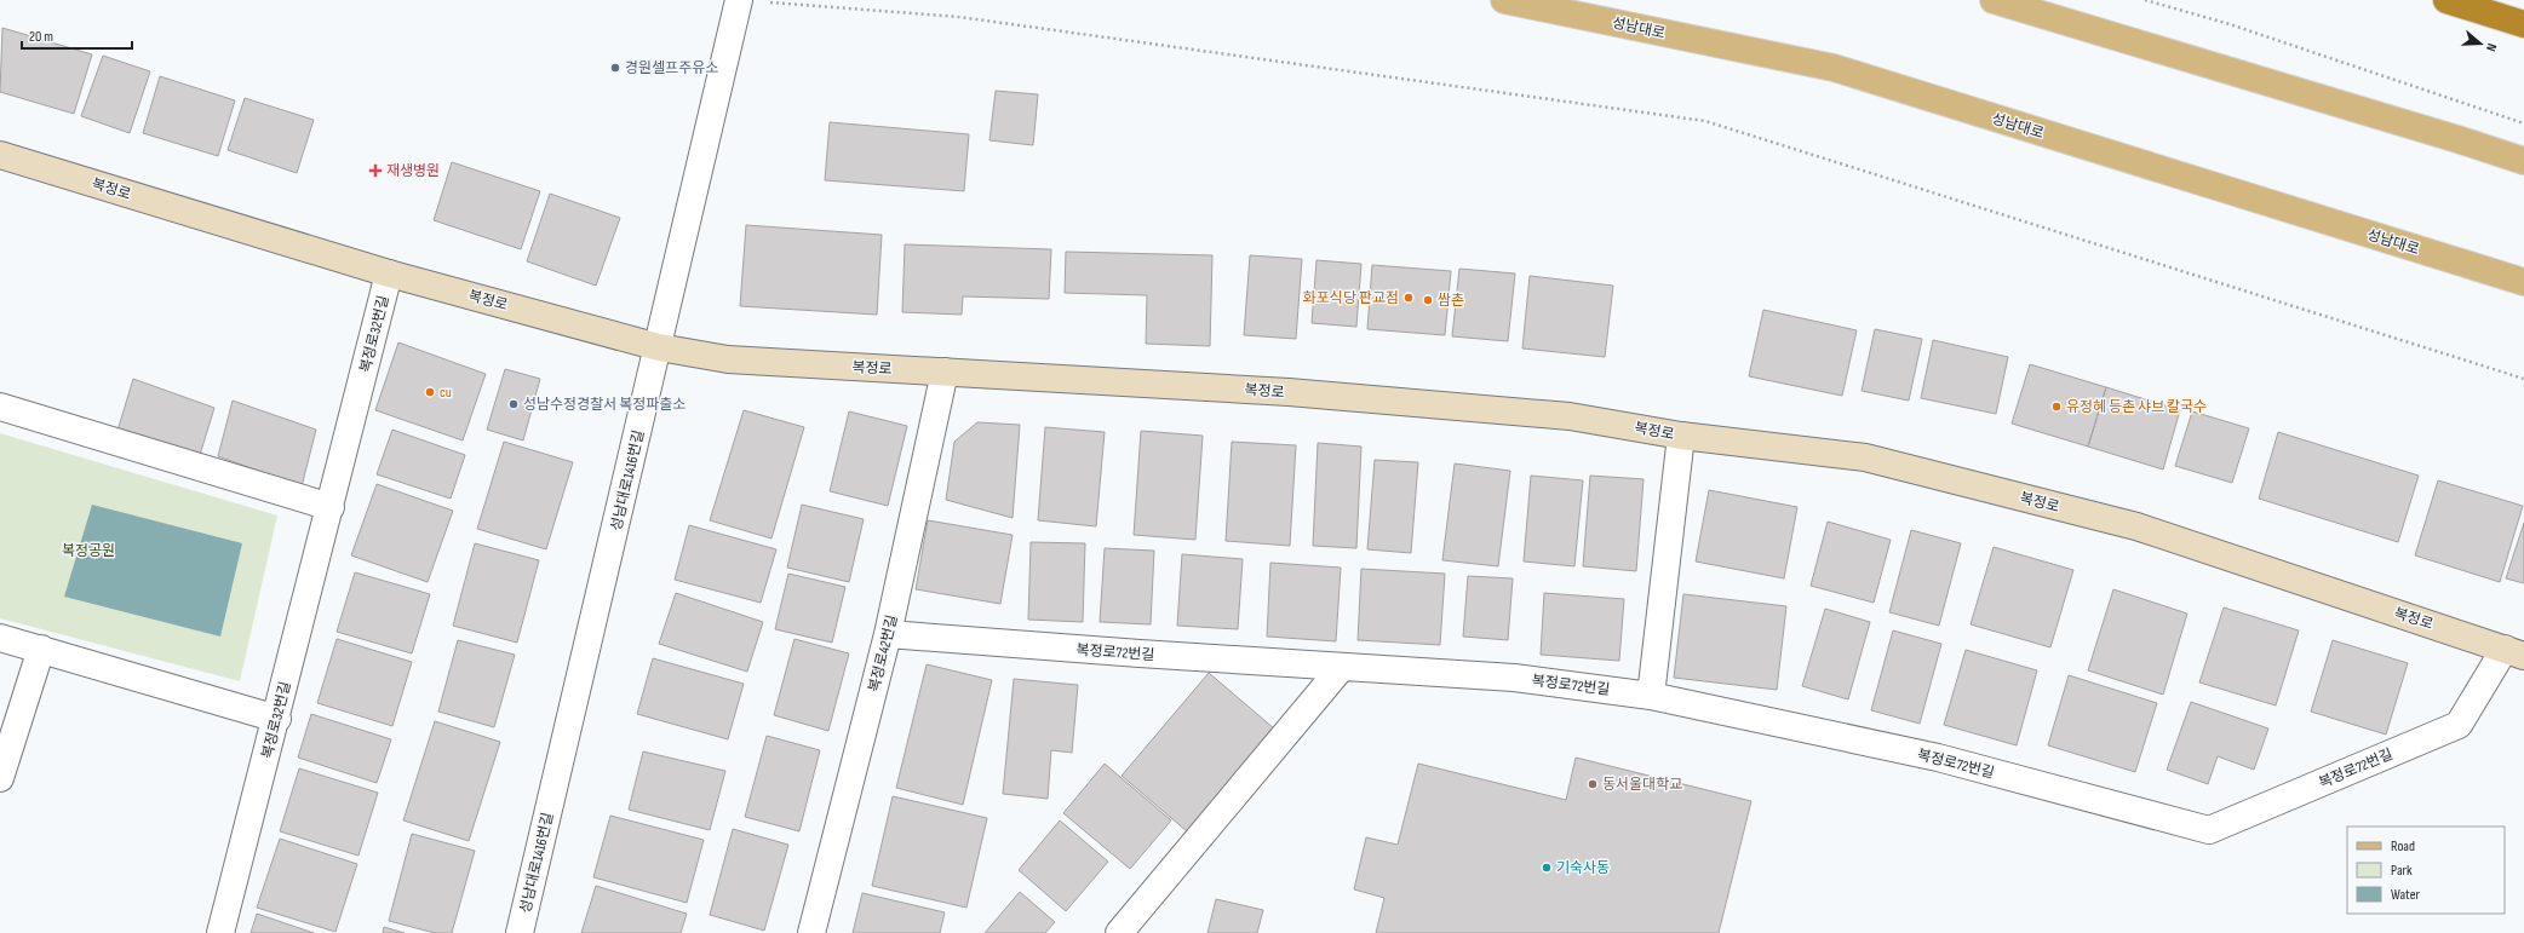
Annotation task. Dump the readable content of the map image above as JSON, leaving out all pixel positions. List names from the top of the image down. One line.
{"streets":{"main road":["성남대로"],"street":["복정로","복정로32번길","성남대로1416번길","복정로72번길","복정로42번길"]},"crossings":[["복정로","복정로32번길"],["복정로","성남대로1416번길"],["복정로","복정로72번길"],["복정로","복정로42번길"],["복정로72번길","복정로42번길"]],"parks":["복정공원"],"places":{"other":["경원셀프주유소","화포식당 판교점","쌈촌","cu","성남수정경찰서 복정파출소","유정혜 등촌 샤브 칼국수","동서울대학교","기숙사동"],"health":["재생병원"]},"legend":["Road","Park","Water"],"scale_bar":"20 m","north":"right"}
